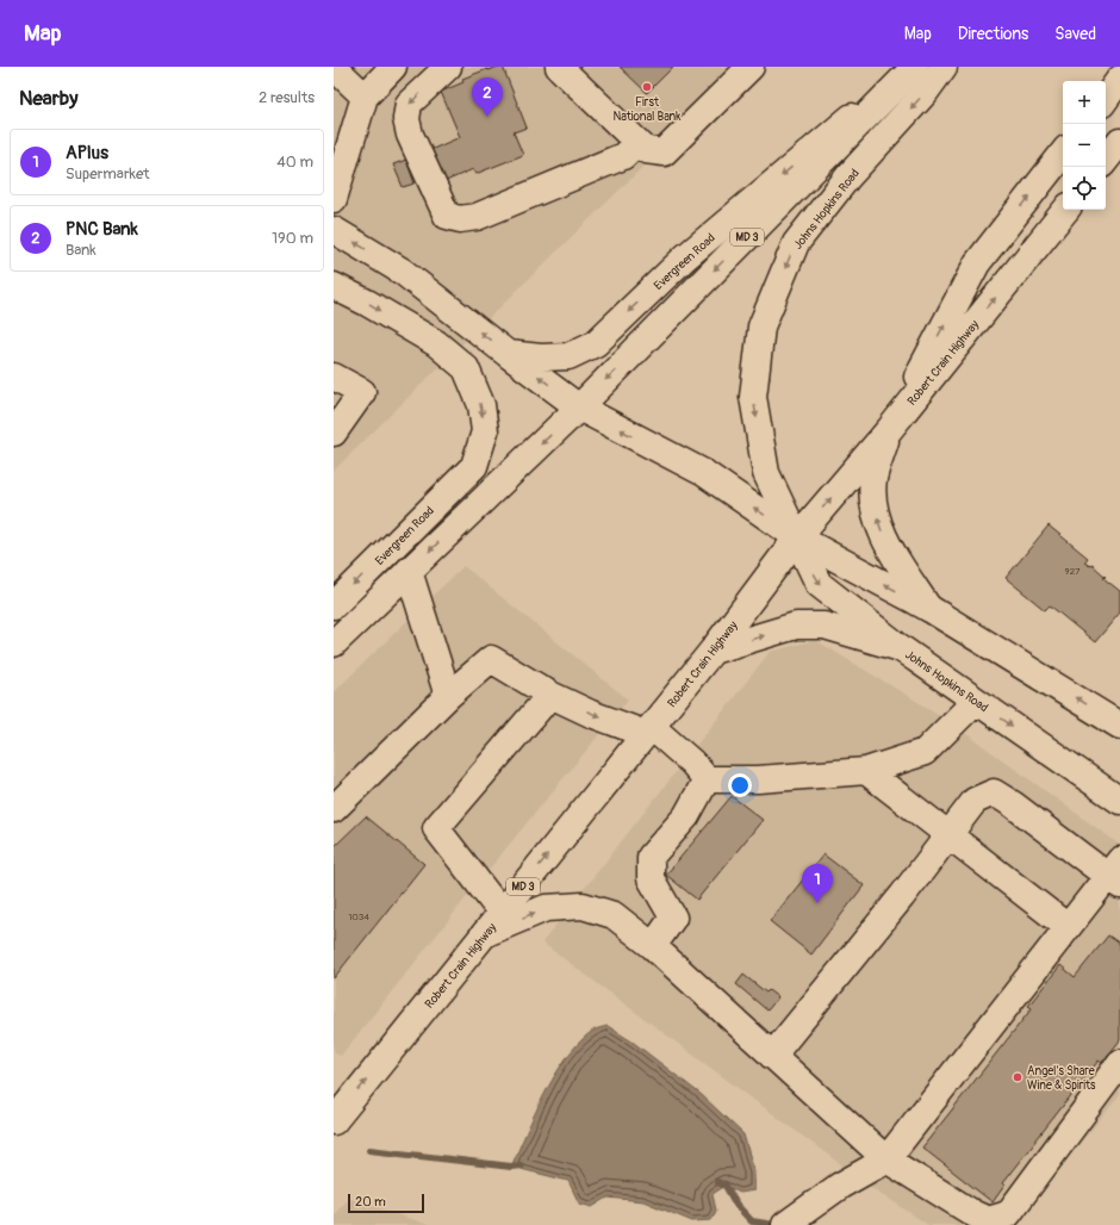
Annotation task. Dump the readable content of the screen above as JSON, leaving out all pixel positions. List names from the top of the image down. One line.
{"streets":{"main road":["Johns Hopkins Road","MD 3","Evergreen Road","Robert Crain Highway"]},"crossings":[["Johns Hopkins Road","MD 3"],["Johns Hopkins Road","Robert Crain Highway"]],"places":["First National Bank","Angel's Share Wine & Spirits"],"house_numbers":["927","1034"],"scale_bar":"20 m","page":{"header":"Map","nav":["Map","Directions","Saved"],"heading":["Nearby","2 results"],"pins":["2","1"],"map_buttons":["+","−"],"list":[{"mark":"1","name":"APlus","note":"Supermarket","value":"40 m"},{"mark":"2","name":"PNC Bank","note":"Bank","value":"190 m"}],"scale":"20 m"}}
